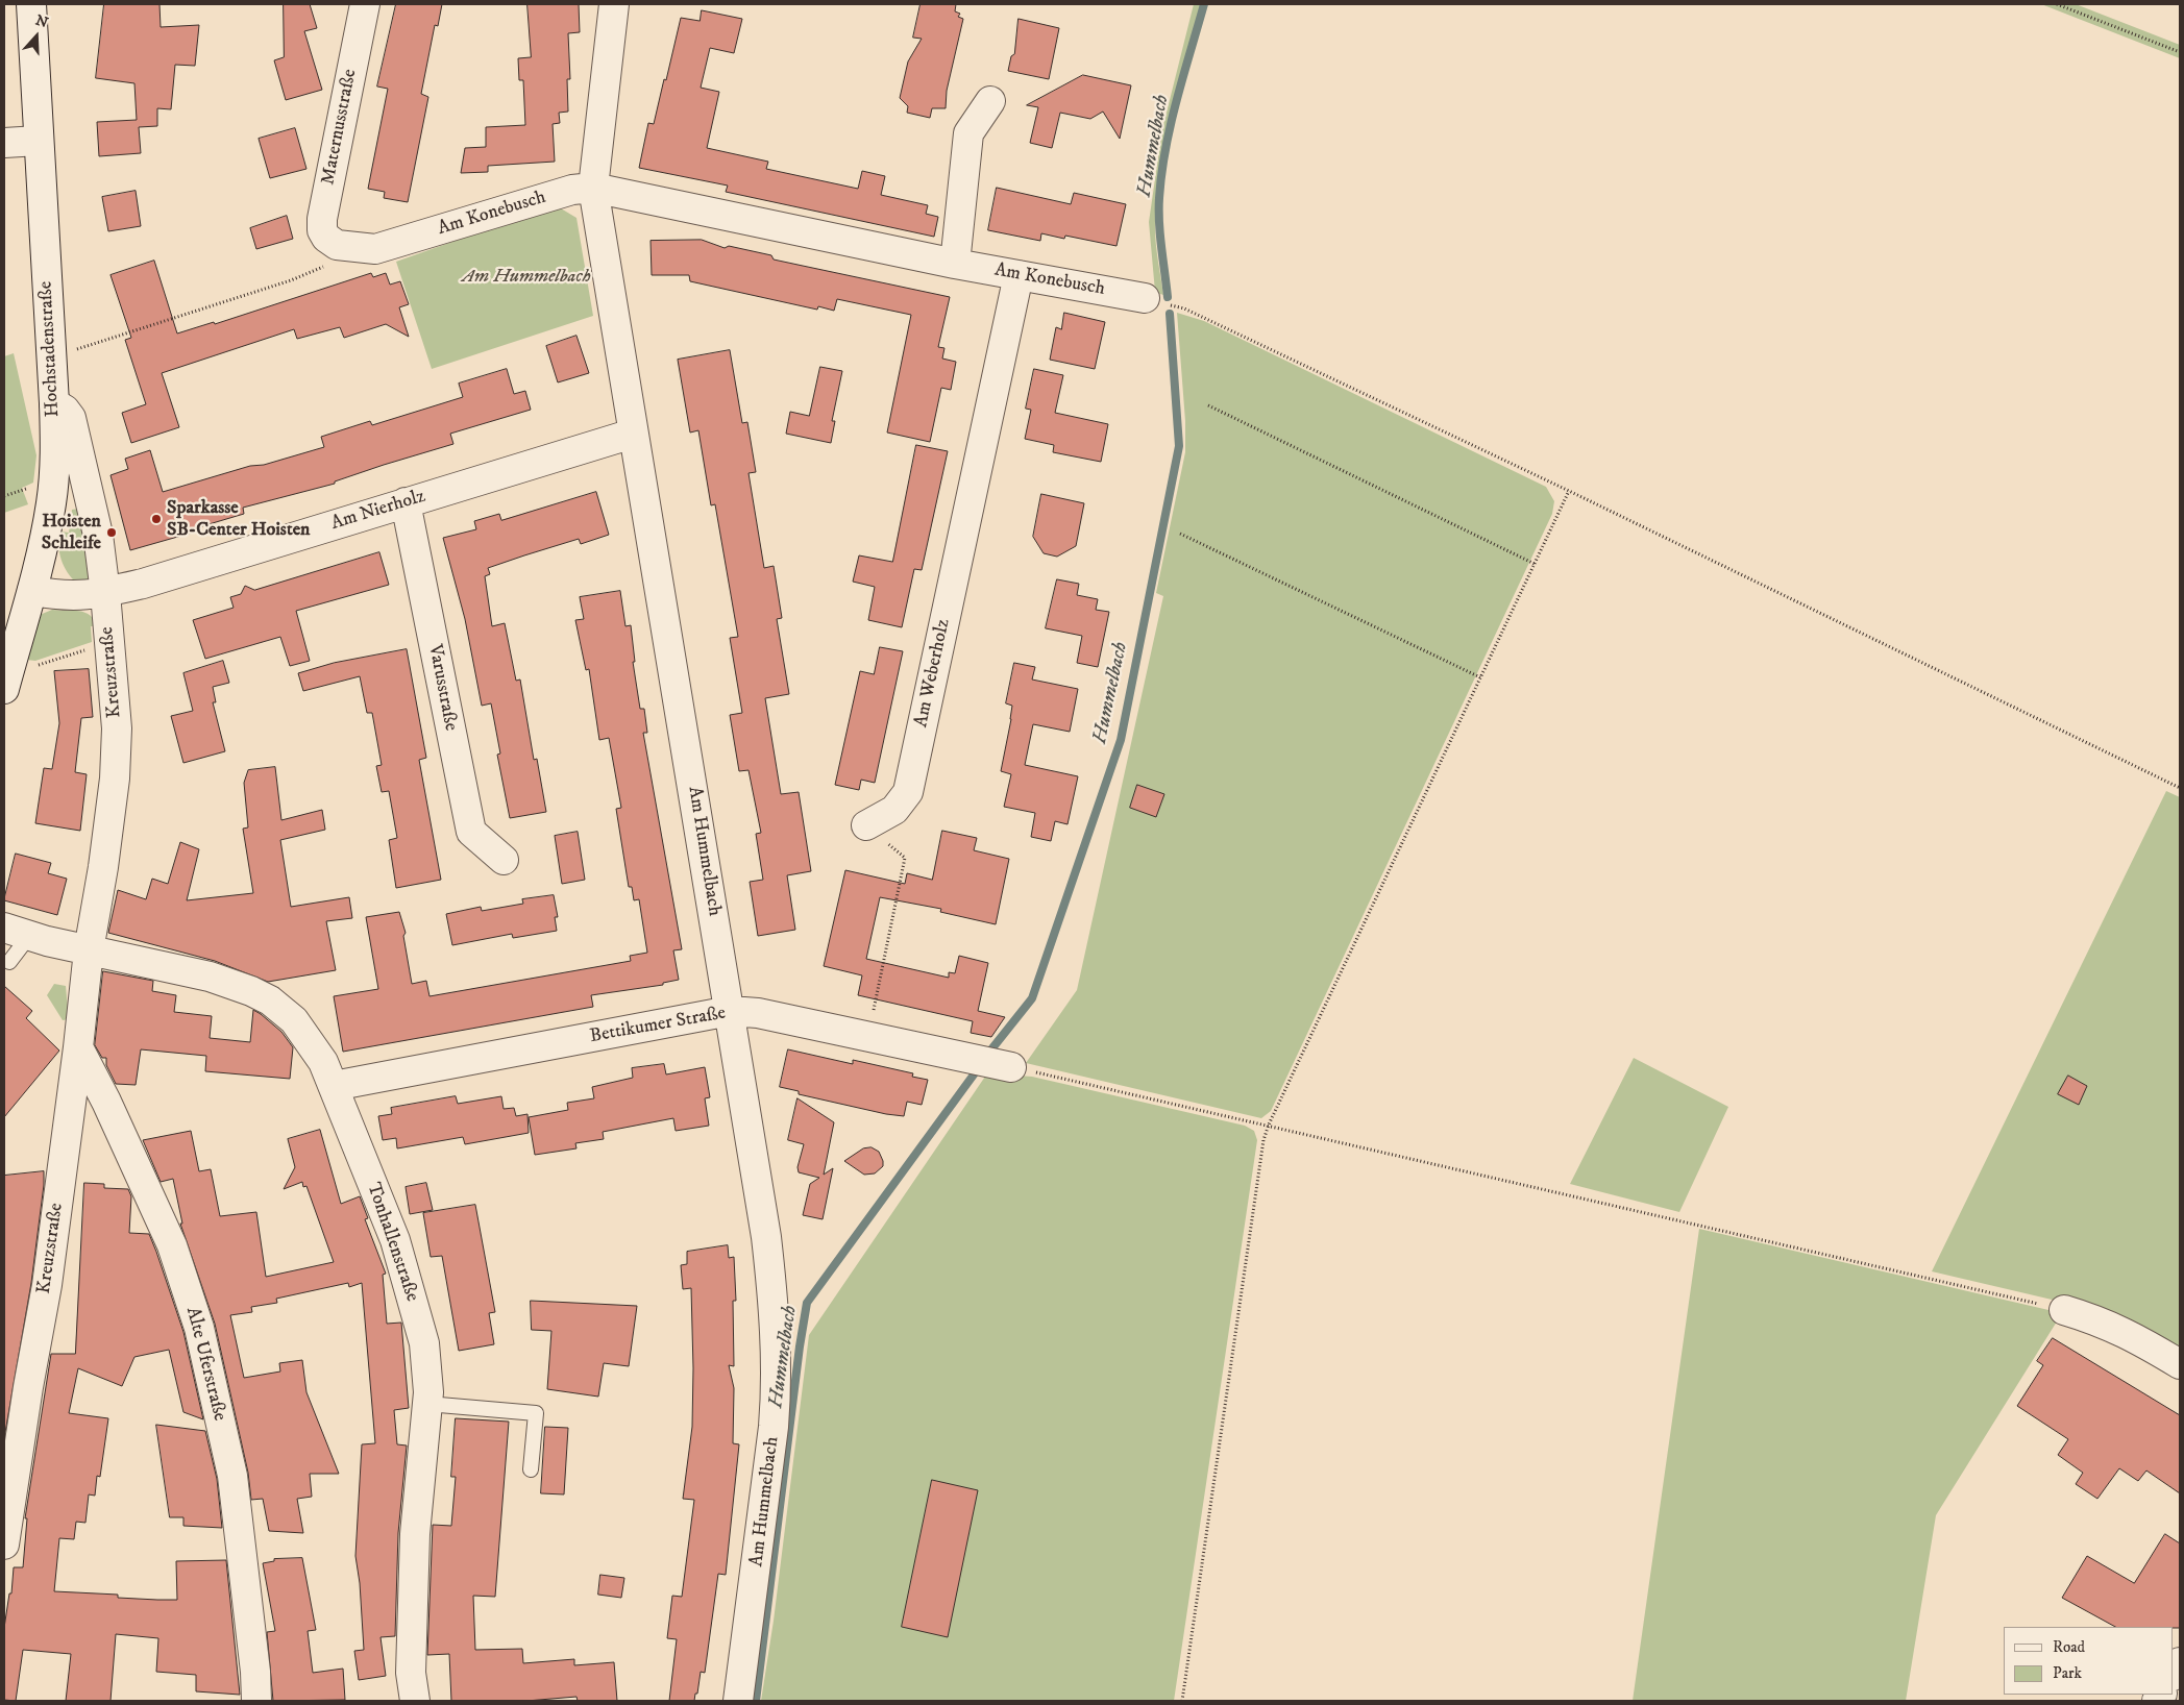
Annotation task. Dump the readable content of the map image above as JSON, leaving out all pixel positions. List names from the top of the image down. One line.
{"streets":{"street":["Maternusstraße","Am Konebusch","Hochstadenstraße","Am Nierholz","Kreuzstraße","Am Weberholz","Varusstraße","Am Hummelbach","Bettikumer Straße","Tonhallenstraße","Alte Uferstraße"]},"crossings":[["Maternusstraße","Am Konebusch"],["Am Konebusch","Am Weberholz"],["Am Konebusch","Am Hummelbach"],["Hochstadenstraße","Am Nierholz"],["Hochstadenstraße","Kreuzstraße"],["Am Nierholz","Kreuzstraße"],["Am Nierholz","Varusstraße"],["Am Nierholz","Am Hummelbach"],["Kreuzstraße","Tonhallenstraße"],["Kreuzstraße","Alte Uferstraße"],["Am Hummelbach","Bettikumer Straße"],["Bettikumer Straße","Tonhallenstraße"]],"water":["Hummelbach"],"parks":["Am Hummelbach"],"places":["Sparkasse SB-Center Hoisten","Hoisten Schleife"],"legend":["Road","Park"],"north":"top"}
